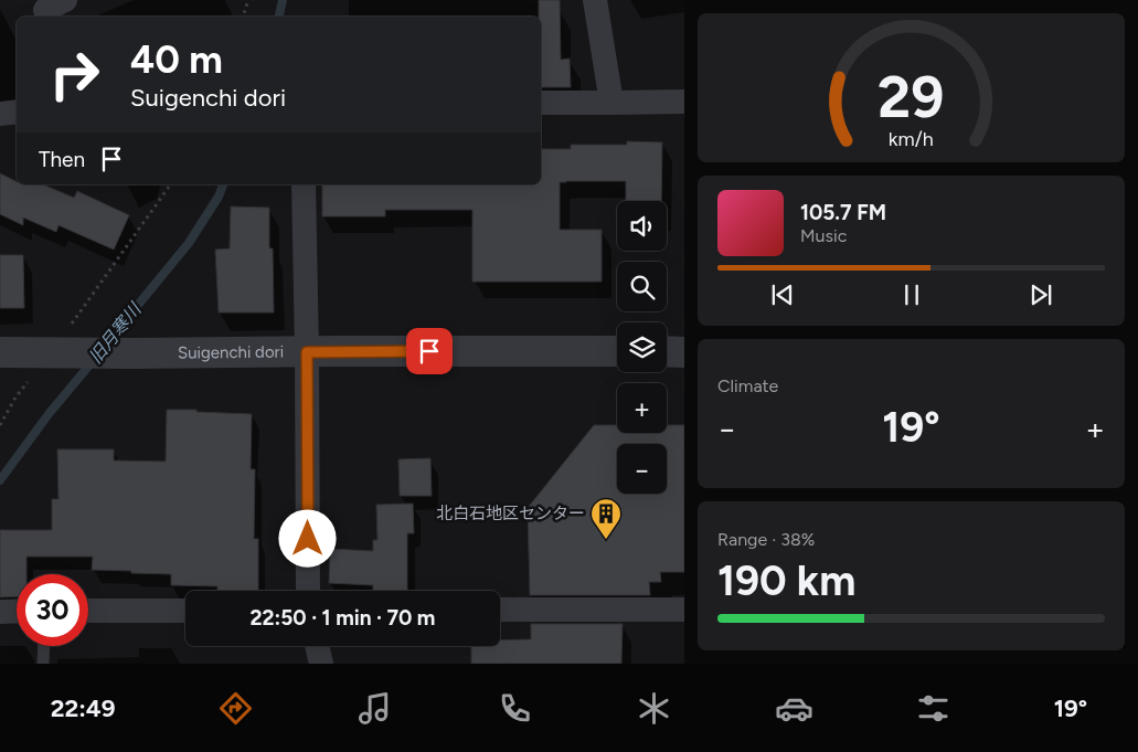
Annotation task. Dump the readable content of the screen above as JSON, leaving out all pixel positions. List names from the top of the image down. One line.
{"streets":{"street":["Suigenchi dori"]},"water":["旧月寒川"],"places":{"building":["北白石地区センター"]},"page":{"turn":["40 m","Suigenchi dori"],"then":"Then","song":["105.7 FM","Music"],"map_buttons":["+","−"],"tile":["Climate",["Range · 38%","190 km"]],"heat":["−","19°","+"],"limit":"30","trip":"22:50 · 1 min · 70 m","tabs":["22:49","19°"],"gauge":["29","km/h"]}}
